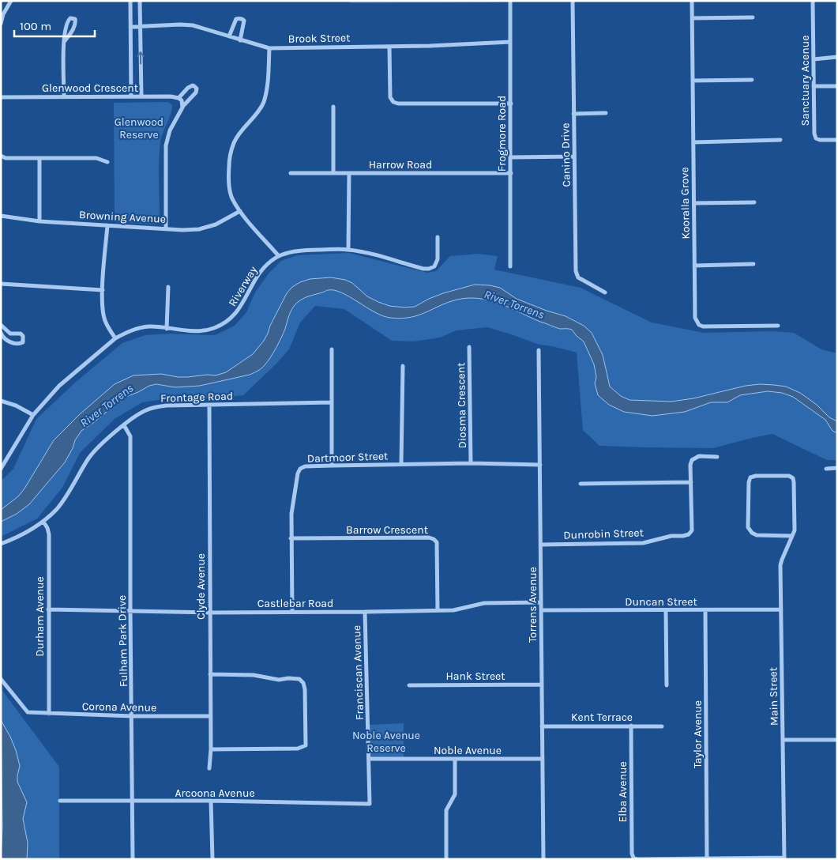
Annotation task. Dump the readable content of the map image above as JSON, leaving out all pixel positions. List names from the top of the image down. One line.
{"streets":{"street":["Brook Street","Sanctuary Acenue","Glenwood Crescent","Frogmore Road","Canino Drive","Harrow Road","Kooralla Grove","Browning Avenue","Riverway","Frontage Road","Diosma Crescent","Dartmoor Street","Barrow Crescent","Dunrobin Street","Clyde Avenue","Duncan Street","Castlebar Road","Torrens Avenue","Durham Avenue","Fulham Park Drive","Franciscan Avenue","Hank Street","Main Street","Corona Avenue","Kent Terrace","Taylor Avenue","Noble Avenue","Elba Avenue","Arcoona Avenue"]},"crossings":[["Brook Street","Frogmore Road"],["Frogmore Road","Harrow Road"],["Frontage Road","Clyde Avenue"],["Frontage Road","Durham Avenue"],["Frontage Road","Fulham Park Drive"],["Diosma Crescent","Dartmoor Street"],["Dartmoor Street","Barrow Crescent"],["Dartmoor Street","Castlebar Road"],["Dartmoor Street","Torrens Avenue"],["Barrow Crescent","Castlebar Road"],["Dunrobin Street","Torrens Avenue"],["Clyde Avenue","Castlebar Road"],["Clyde Avenue","Corona Avenue"],["Duncan Street","Torrens Avenue"],["Duncan Street","Main Street"],["Duncan Street","Taylor Avenue"],["Castlebar Road","Torrens Avenue"],["Castlebar Road","Durham Avenue"],["Castlebar Road","Fulham Park Drive"],["Castlebar Road","Franciscan Avenue"],["Torrens Avenue","Hank Street"],["Torrens Avenue","Kent Terrace"],["Torrens Avenue","Noble Avenue"],["Durham Avenue","Corona Avenue"],["Fulham Park Drive","Corona Avenue"],["Fulham Park Drive","Arcoona Avenue"],["Franciscan Avenue","Noble Avenue"],["Franciscan Avenue","Arcoona Avenue"],["Kent Terrace","Elba Avenue"],["Taylor Avenue","Elba Avenue"]],"water":["River Torrens"],"parks":["Glenwood Reserve","Noble Avenue Reserve"],"scale_bar":"100 m"}
